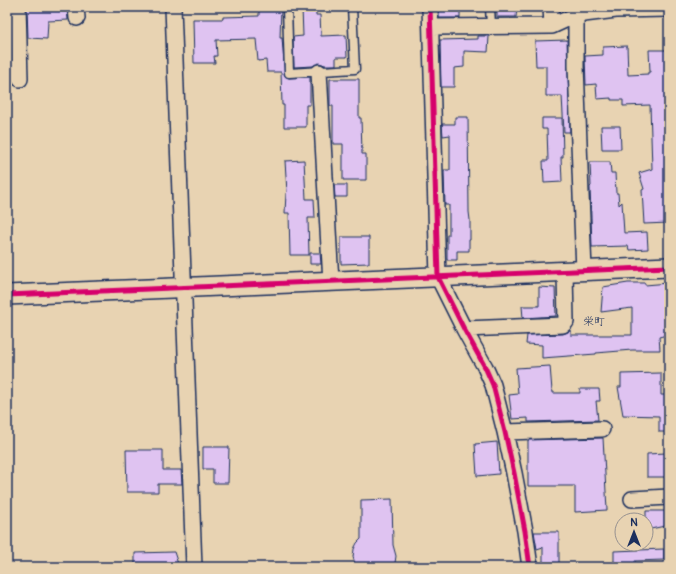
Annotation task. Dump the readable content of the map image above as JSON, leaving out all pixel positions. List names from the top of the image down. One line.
{"districts":["栄町"],"north":"top"}
